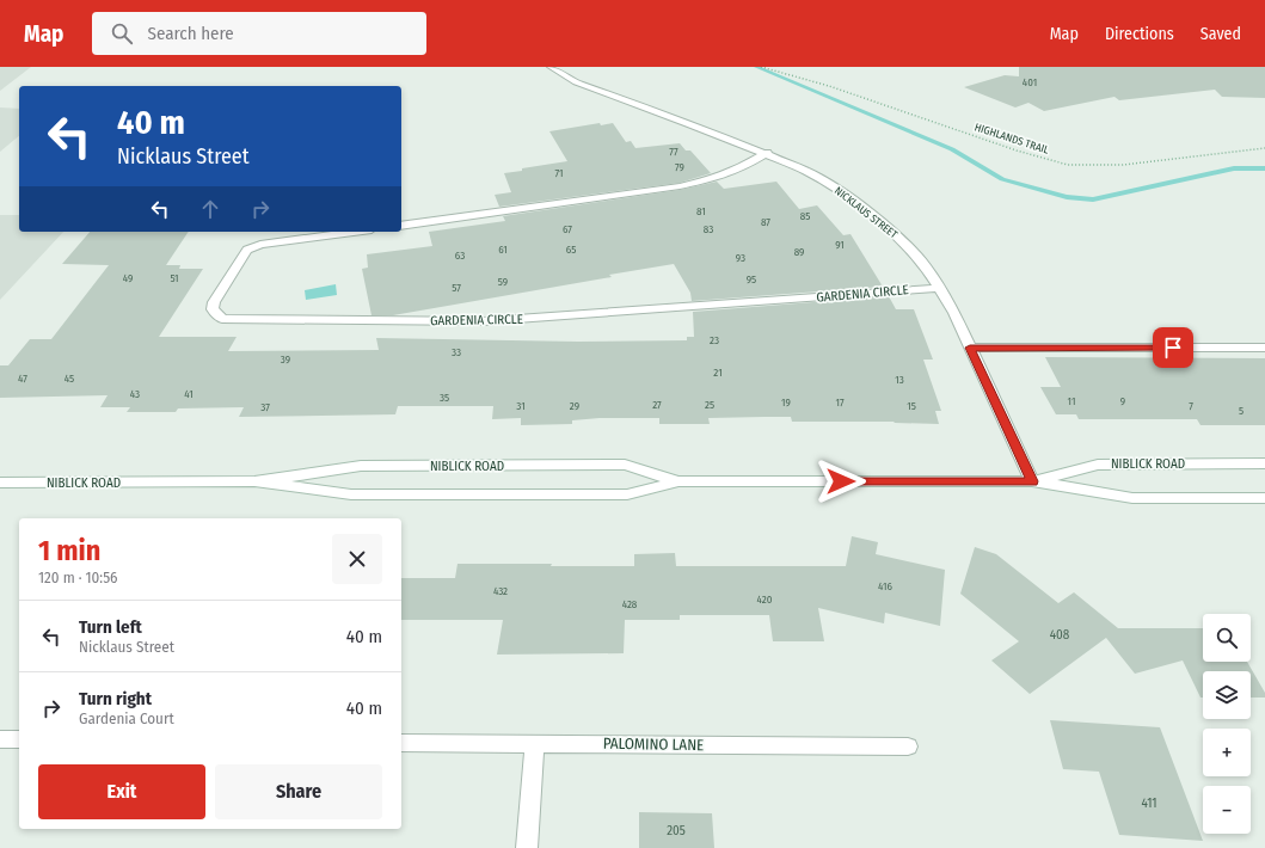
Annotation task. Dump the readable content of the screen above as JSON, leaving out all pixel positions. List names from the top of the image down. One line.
{"streets":{"street":["NICKLAUS STREET","GARDENIA CIRCLE","NIBLICK ROAD","PALOMINO LANE"],"path":["HIGHLANDS TRAIL"]},"crossings":[["NICKLAUS STREET","GARDENIA CIRCLE"],["NICKLAUS STREET","NIBLICK ROAD"]],"house_numbers":["401","77","79","71","81","85","87","67","83","91","61","65","89","63","93","49","51","95","59","57","23","33","39","21","47","45","13","43","41","35","11","9","19","17","27","25","31","29","15","7","37","5","416","432","420","428","408","411","205"],"page":{"header":"Map","search":"Search here","nav":["Map","Directions","Saved"],"turn":["40 m","Nicklaus Street"],"heading":["1 min","120 m · 10:56"],"list":[{"name":"Turn left","note":"Nicklaus Street","value":"40 m"},{"name":"Turn right","note":"Gardenia Court","value":"40 m"}],"map_buttons":["+","−"],"buttons":["Exit","Share"]}}
